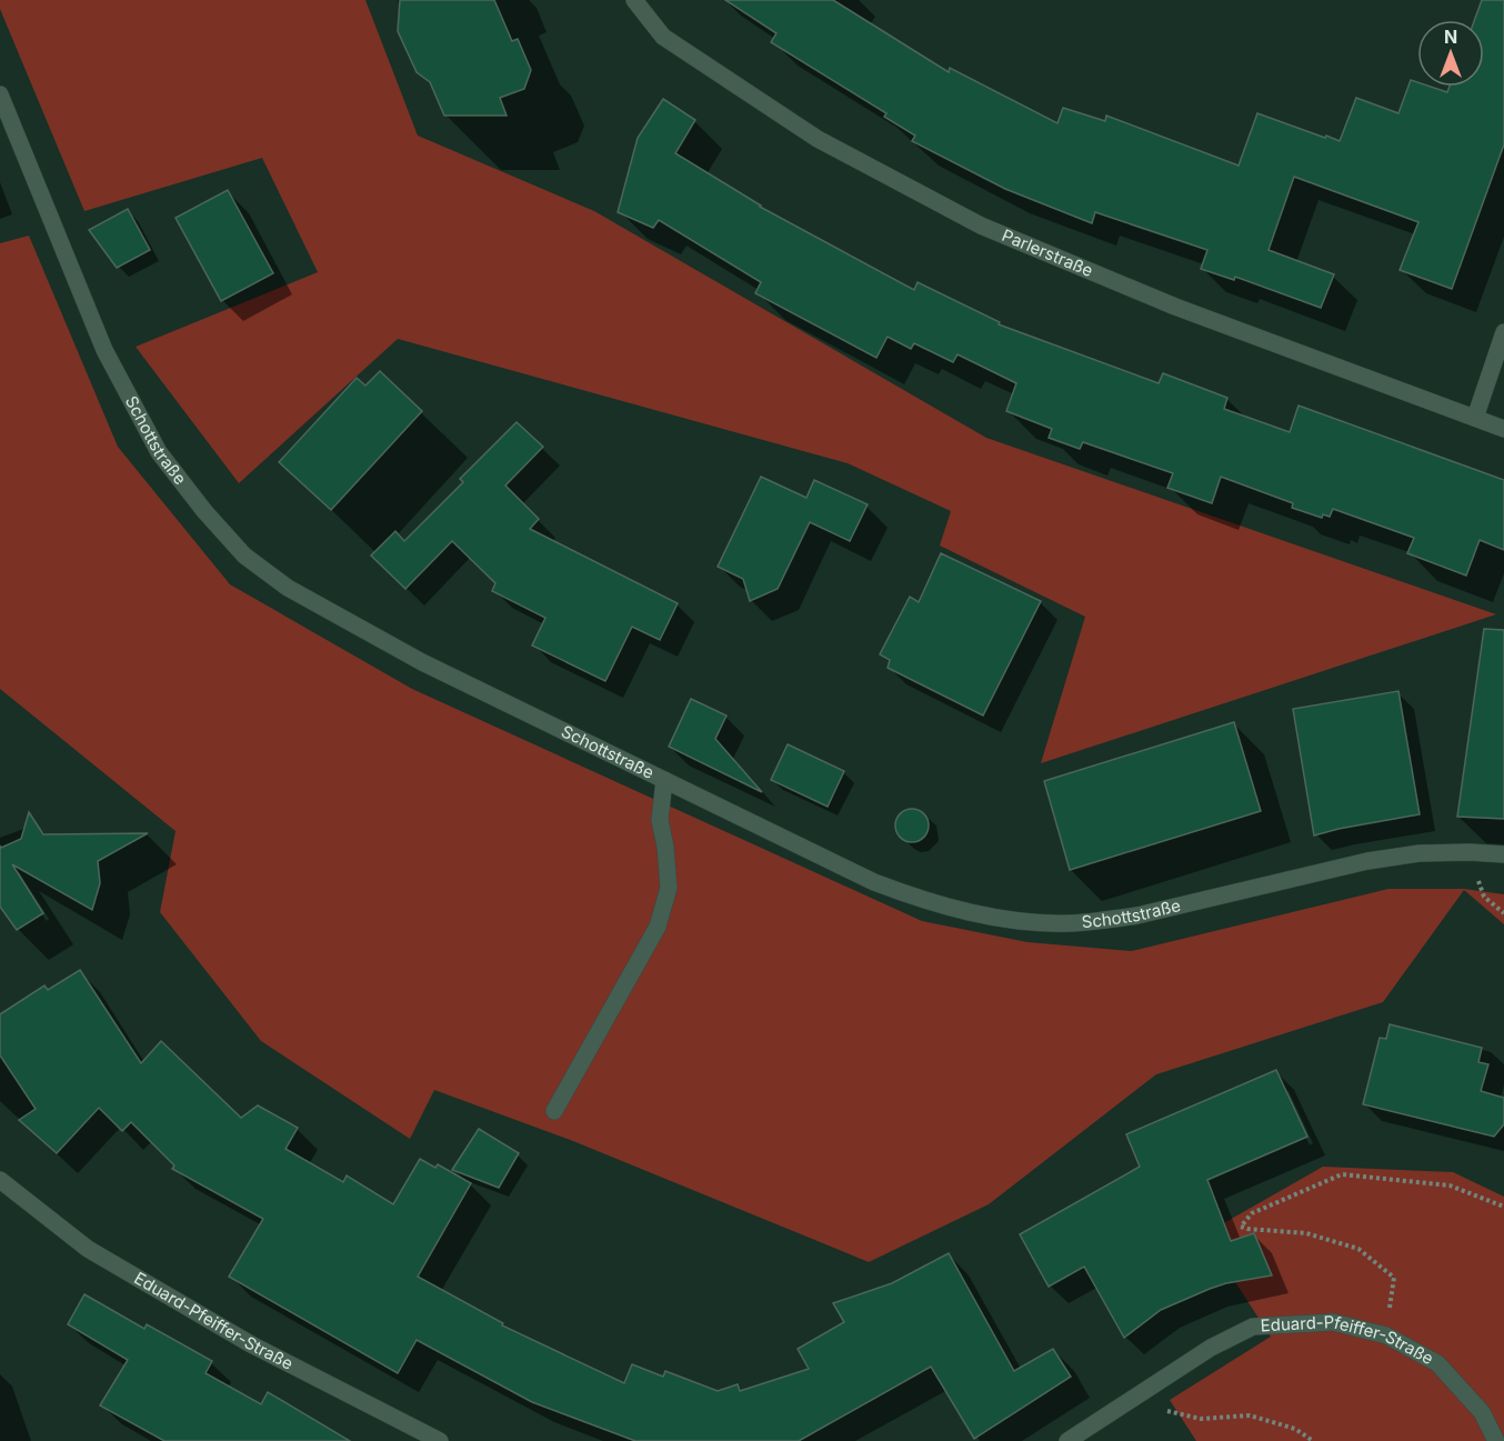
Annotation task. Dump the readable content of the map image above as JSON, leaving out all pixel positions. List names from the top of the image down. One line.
{"streets":{"street":["Parlerstraße","Schottstraße","Eduard-Pfeiffer-Straße"]},"north":"top"}
